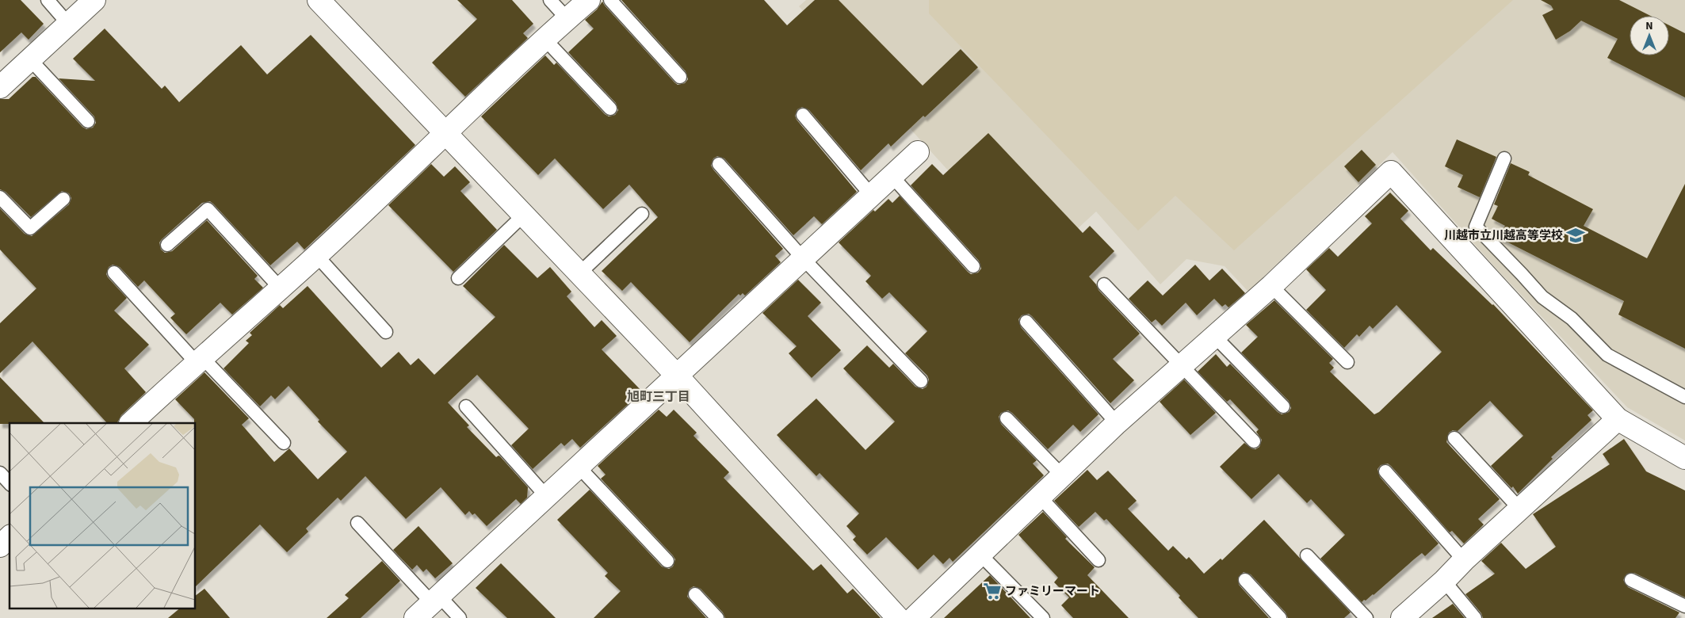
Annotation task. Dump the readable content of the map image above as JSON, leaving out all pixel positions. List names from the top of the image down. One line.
{"districts":["旭町三丁目"],"places":{"school or university":["川越市立川越高等学校"],"supermarket":["ファミリーマート"]},"north":"top"}
